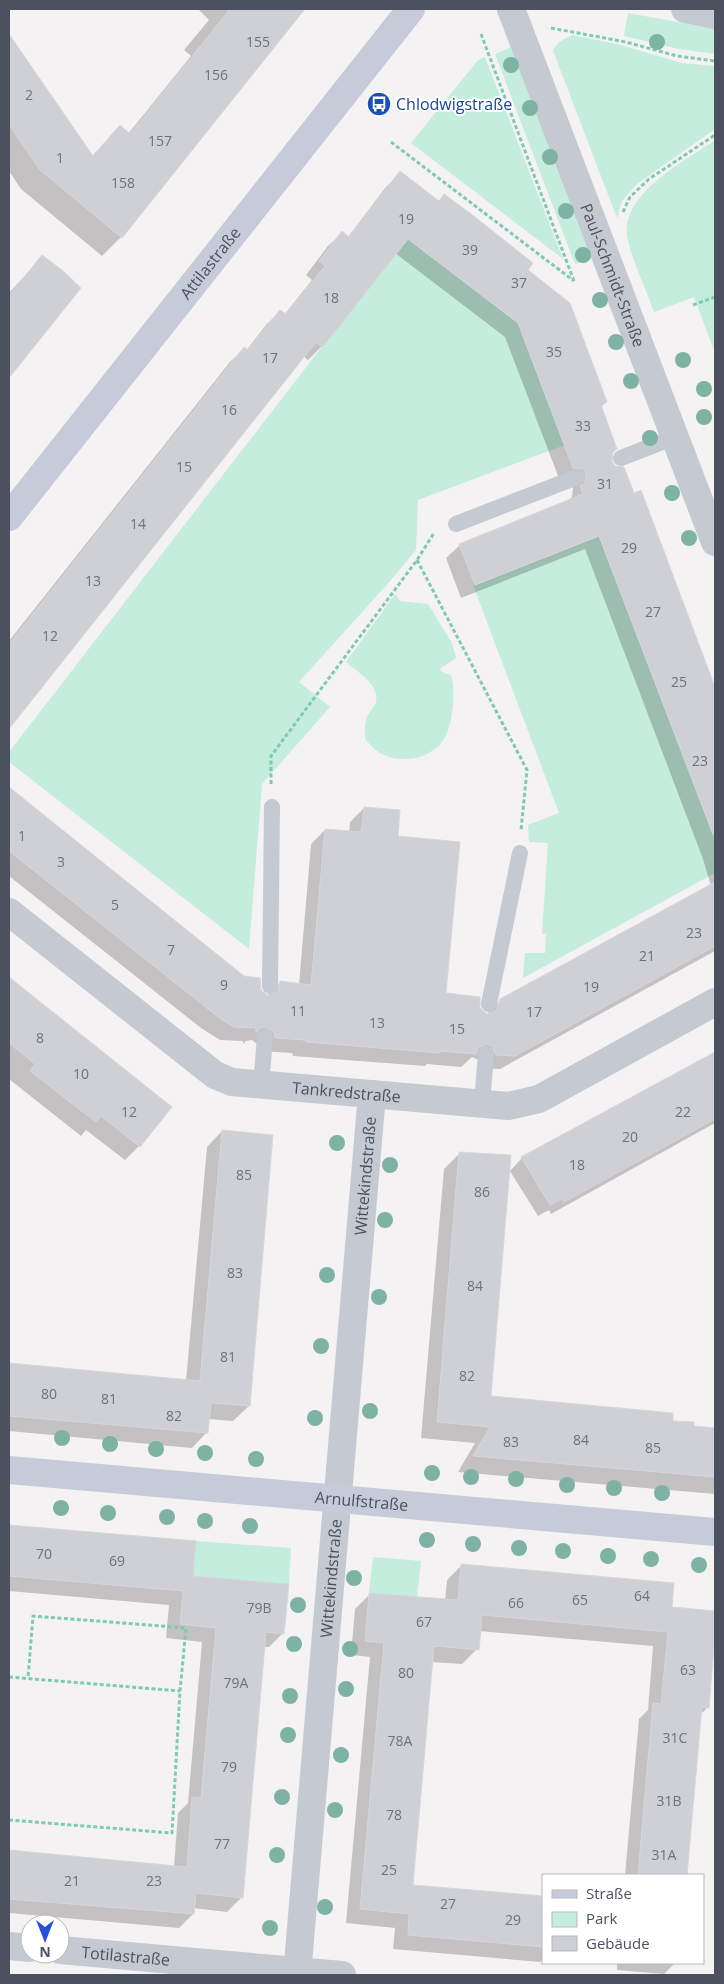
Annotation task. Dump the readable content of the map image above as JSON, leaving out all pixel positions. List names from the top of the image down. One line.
{"streets":{"main road":["Attilastraße","Arnulfstraße"],"street":["Paul-Schmidt-Straße","Tankredstraße","Wittekindstraße","Totilastraße"]},"crossings":[["Tankredstraße","Wittekindstraße"],["Wittekindstraße","Arnulfstraße"],["Wittekindstraße","Totilastraße"]],"places":{"bus stop":["Chlodwigstraße"]},"house_numbers":["155","156","2","157","1","158","19","39","37","18","35","17","16","33","15","31","14","29","13","27","12","25","23","1","3","5","23","7","21","9","19","11","17","13","15","8","10","12","22","20","18","85","86","83","84","81","82","80","81","82","84","83","85","70","69","64","65","66","79B","67","63","80","79A","31C","78A","79","31B","78","77","31A","25","21","23","27","29"],"legend":["Straße","Park","Gebäude"],"north":"bottom"}
